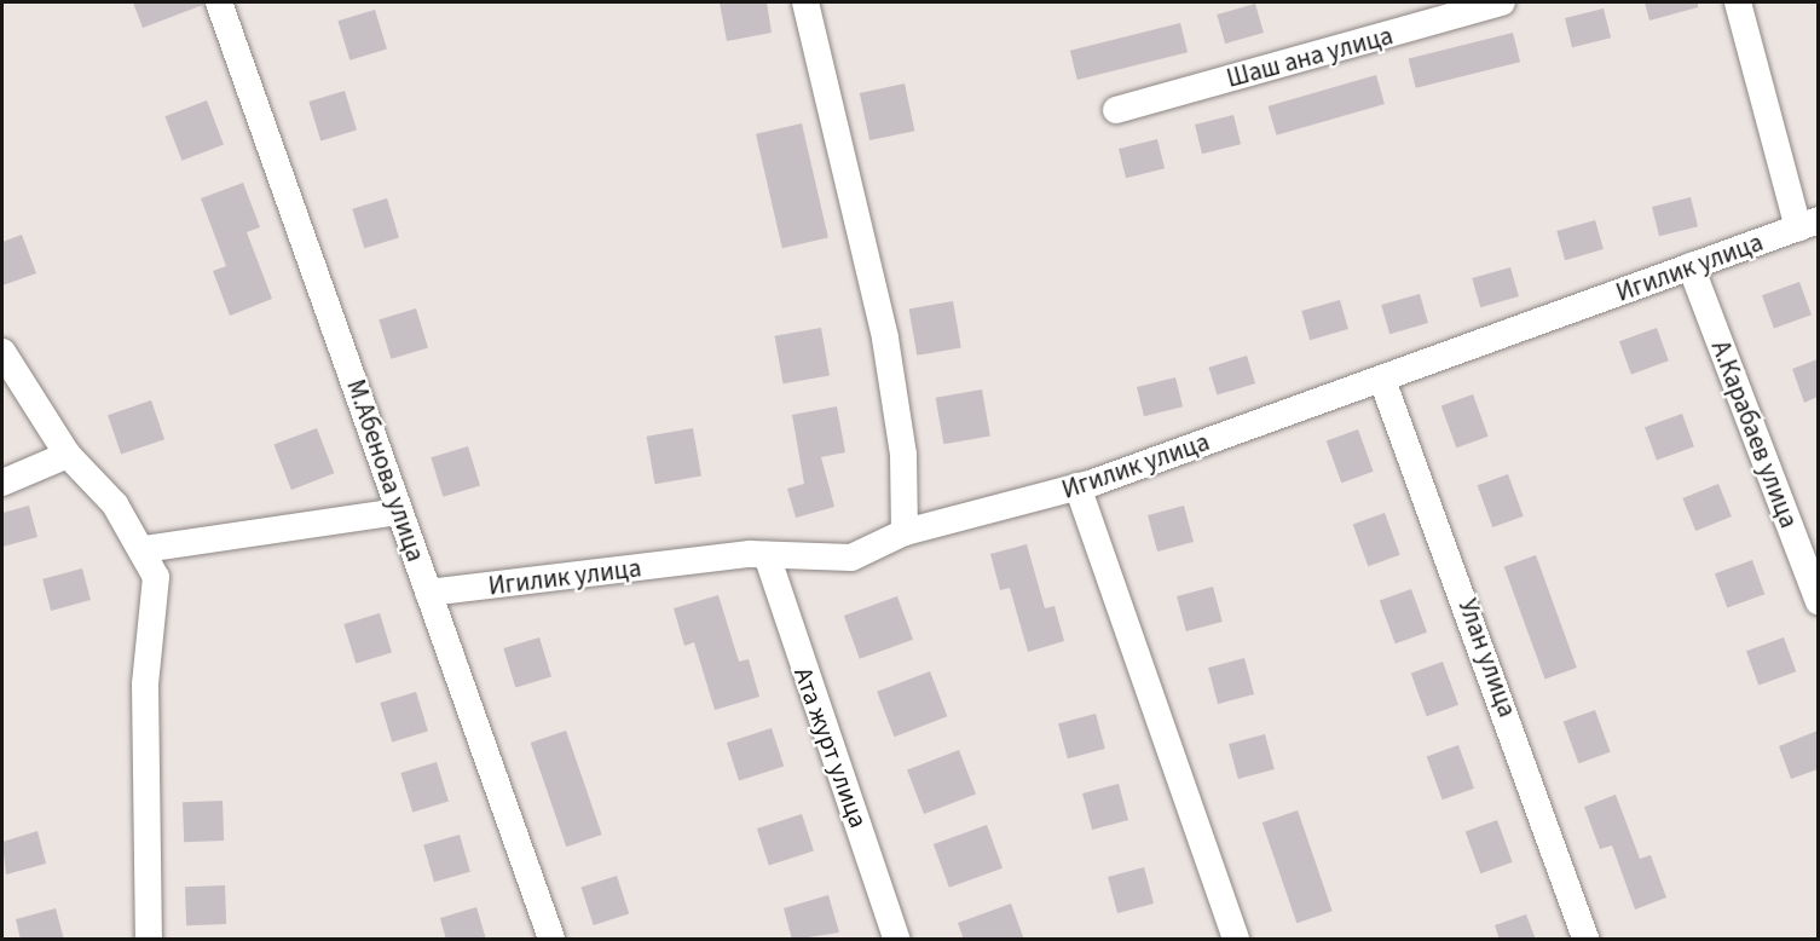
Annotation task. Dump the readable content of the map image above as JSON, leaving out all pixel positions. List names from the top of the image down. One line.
{"streets":{"street":["Шаш ана улица","Игилик улица","А.Карабаев улица","М.Абенова улица","Улан улица","Ата журт улица"]},"crossings":[["Игилик улица","А.Карабаев улица"],["Игилик улица","М.Абенова улица"],["Игилик улица","Улан улица"],["Игилик улица","Ата журт улица"]]}
